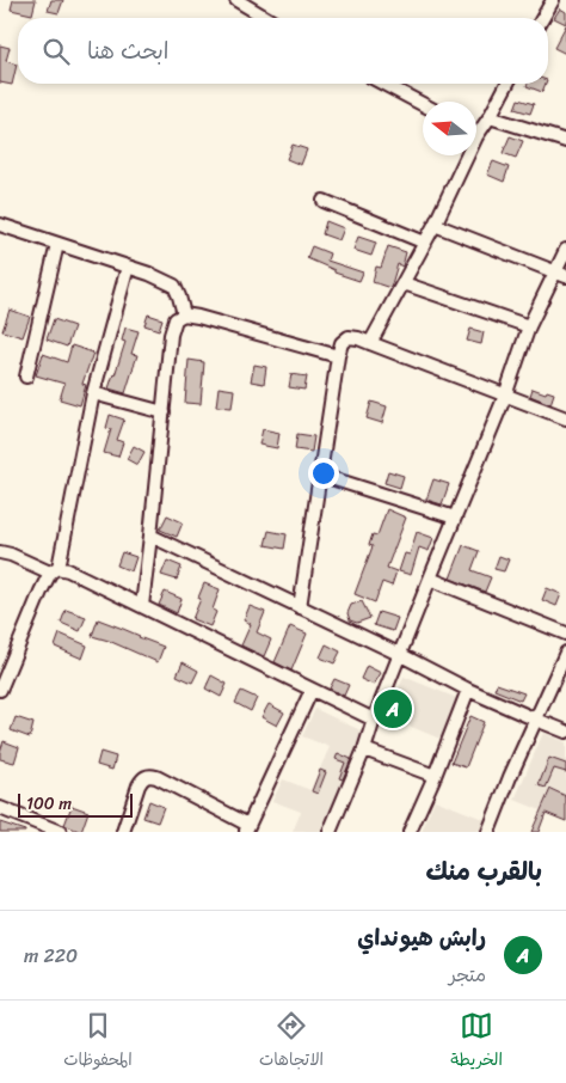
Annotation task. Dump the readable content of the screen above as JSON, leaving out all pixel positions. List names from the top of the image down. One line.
{"scale_bar":"100 m","north":"left","page":{"search":"ابحث هنا","pins":"A","scale":"100 m","heading":"بالقرب منك","list":[{"mark":"A","name":"رابش هيونداي","note":"متجر","value":"220 m"}],"nav":["الخريطة","الاتجاهات","المحفوظات"]}}
